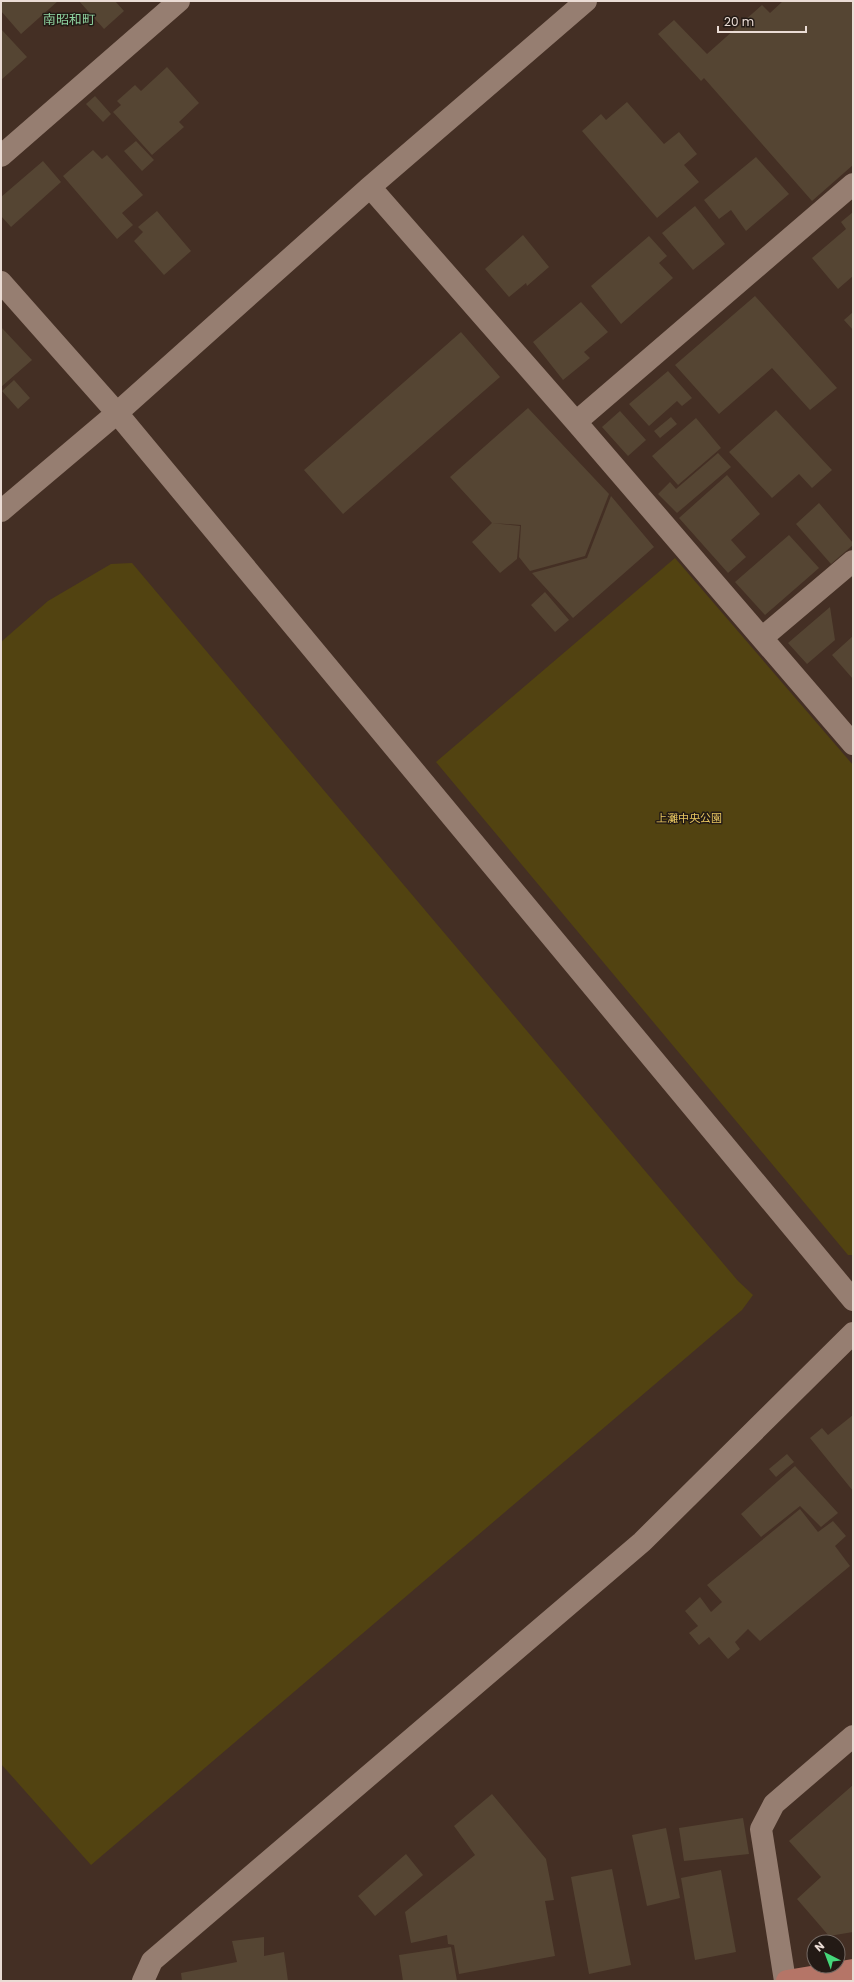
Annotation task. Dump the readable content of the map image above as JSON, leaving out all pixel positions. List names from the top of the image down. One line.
{"districts":["南昭和町"],"parks":["上灘中央公園"],"scale_bar":"20 m","north":"top left"}
